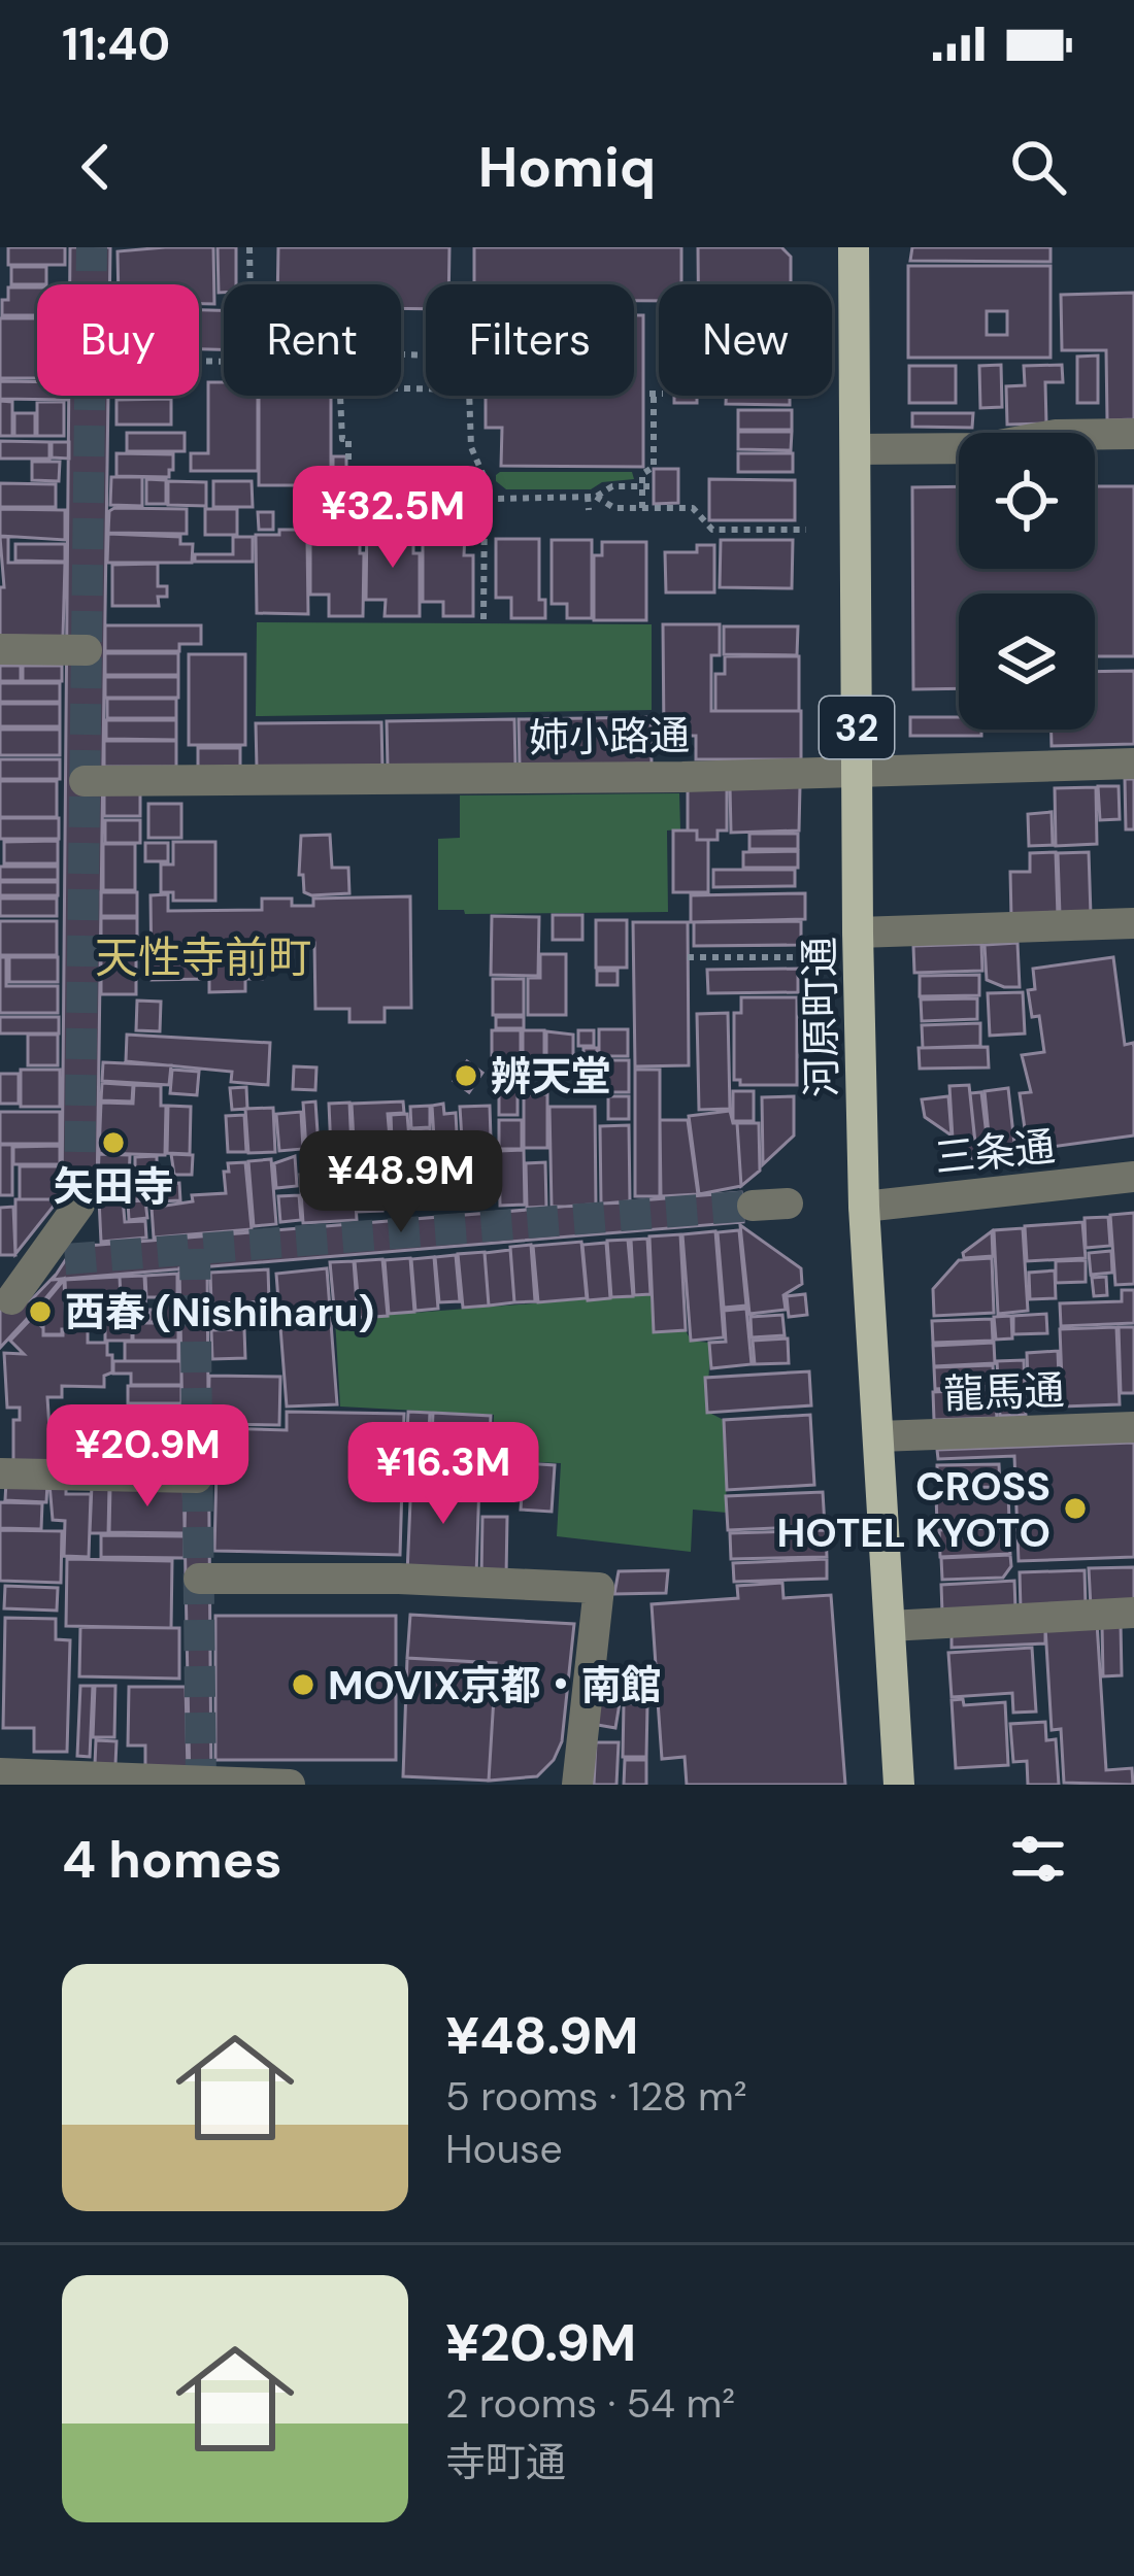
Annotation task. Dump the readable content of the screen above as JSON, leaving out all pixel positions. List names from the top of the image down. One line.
{"streets":{"main road":["32","河原町通"],"street":["姉小路通","三条通","龍馬通"]},"crossings":[["姉小路通","河原町通"],["河原町通","三条通"],["河原町通","龍馬通"]],"districts":["天性寺前町"],"places":["辨天堂","矢田寺","西春 (Nishiharu)","CROSS HOTEL KYOTO","MOVIX京都・南館"],"page":{"status":"11:40","header":"Homiq","chip":["Buy","Rent","Filters","New"],"price":["¥32.5M","¥48.9M","¥20.9M","¥16.3M"],"heading":"4 homes","list":[{"name":"¥48.9M","note":"5 rooms · 128 m² · House"},{"name":"¥20.9M","note":"2 rooms · 54 m² · 寺町通"}]}}
